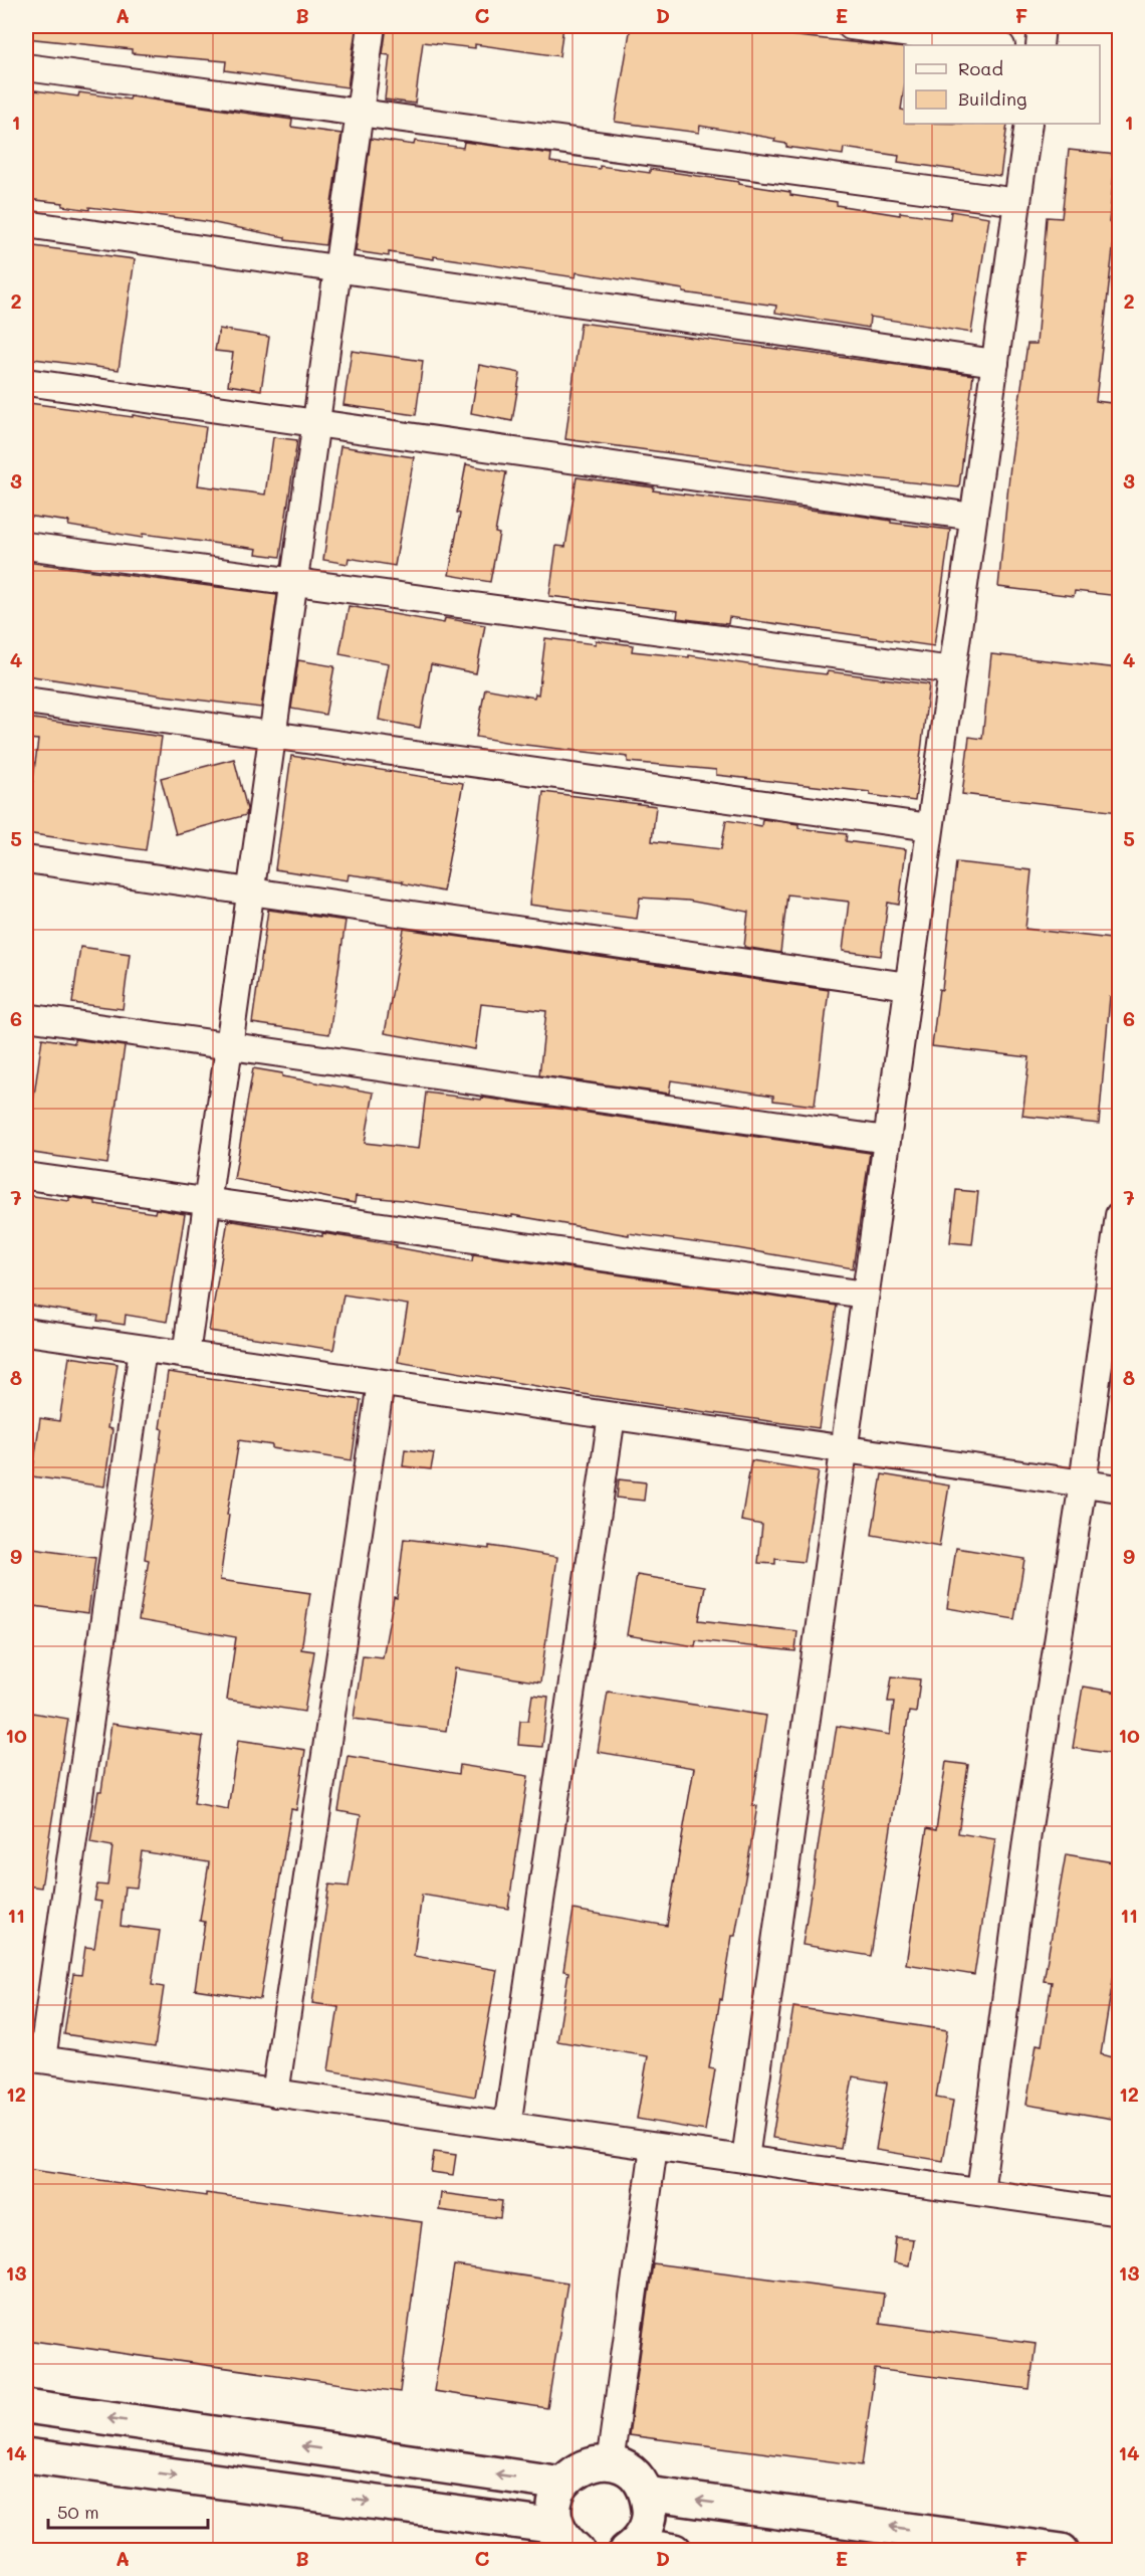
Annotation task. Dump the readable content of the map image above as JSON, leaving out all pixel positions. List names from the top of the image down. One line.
{"legend":["Road","Building"],"scale_bar":"50 m","grid":{"columns":["A","B","C","D","E","F"],"rows":["1","2","3","4","5","6","7","8","9","10","11","12","13","14"]}}
